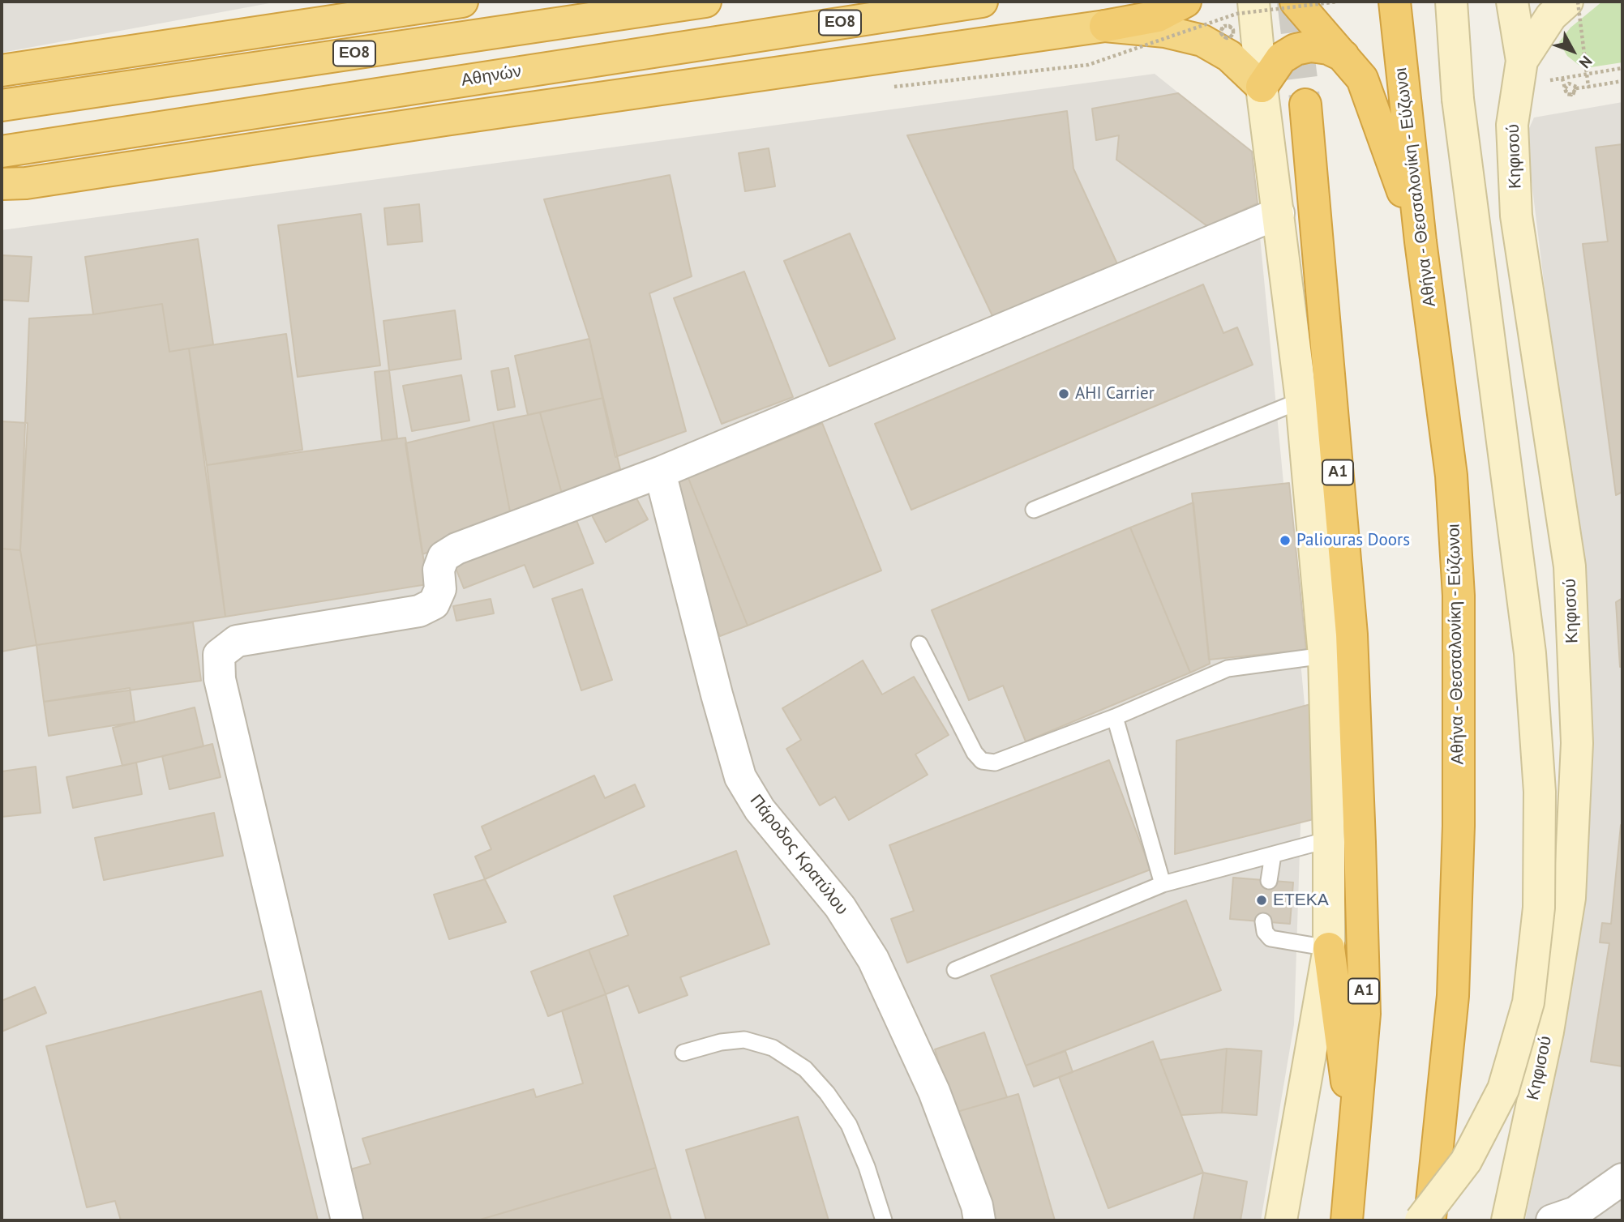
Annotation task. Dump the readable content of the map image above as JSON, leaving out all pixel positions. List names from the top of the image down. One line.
{"streets":{"highway":["ΕΟ8","Αθηνών","Αθήνα - Θεσσαλονίκη - Εύζωνοι","Α1"],"main road":["Κηφισού"],"street":["Πάροδος Κρατύλου"]},"places":["AHI Carrier","Paliouras Doors","ΕΤΕΚΑ"],"north":"bottom right"}
